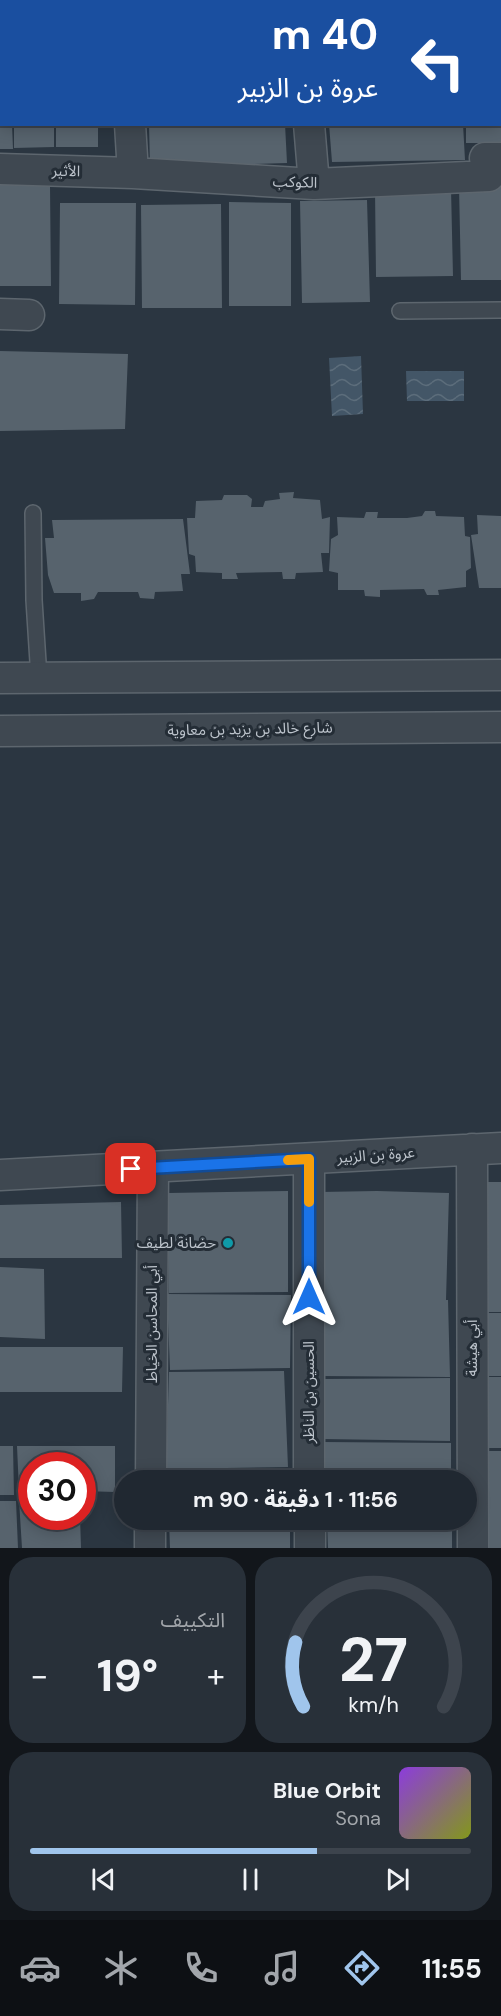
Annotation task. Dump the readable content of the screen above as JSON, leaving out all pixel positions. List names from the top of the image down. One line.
{"streets":{"street":["الأثير","الكوكب","شارع خالد بن يزيد بن معاوية","عروة بن الزبير","أبي المحاسن الخياط","أبي هيشة","الحسين بن الناظر"]},"crossings":[["الأثير","الكوكب"],["عروة بن الزبير","أبي المحاسن الخياط"],["عروة بن الزبير","أبي هيشة"],["عروة بن الزبير","الحسين بن الناظر"]],"places":["حضانة لطيف"],"page":{"turn":["40 m","عروة بن الزبير"],"limit":"30","trip":"11:56 · 1 دقيقة · 90 m","tile":"التكييف","heat":["−","19°","+"],"song":["Blue Orbit","Sona"],"tabs":"11:55","gauge":["27","km/h"]}}
